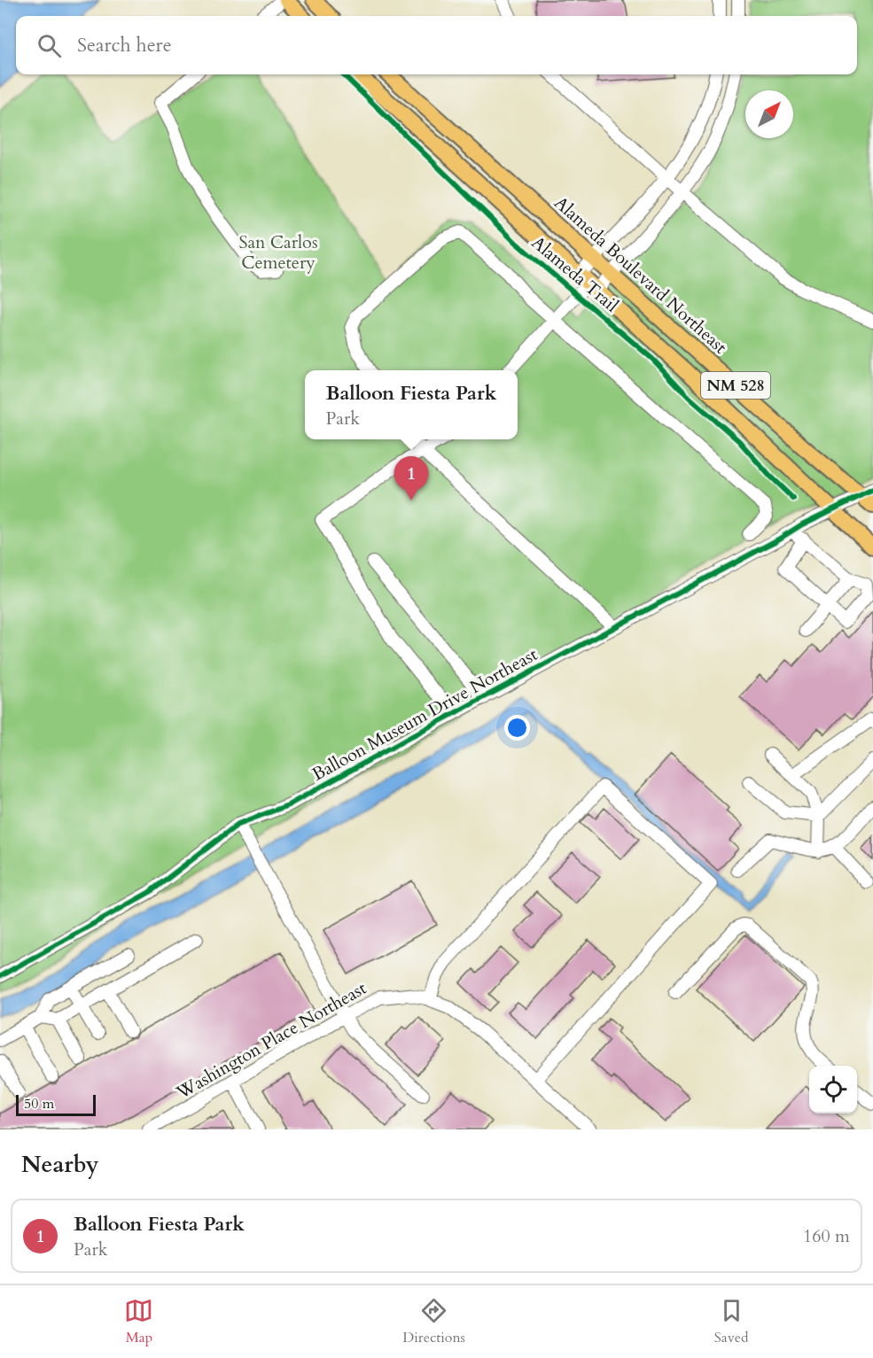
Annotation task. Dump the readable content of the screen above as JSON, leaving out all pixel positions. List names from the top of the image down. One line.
{"streets":{"main road":["Alameda Boulevard Northeast","NM 528"],"street":["Balloon Museum Drive Northeast","Washington Place Northeast"],"cycle path":["Alameda Trail"]},"crossings":[["Alameda Boulevard Northeast","Balloon Museum Drive Northeast"],["NM 528","Balloon Museum Drive Northeast"]],"parks":["San Carlos Cemetery"],"scale_bar":"50 m","north":"top right","page":{"search":"Search here","popup":["Balloon Fiesta Park","Park"],"pins":"1","scale":"50 m","heading":"Nearby","list":[{"mark":"1","name":"Balloon Fiesta Park","note":"Park","value":"160 m"}],"nav":["Map","Directions","Saved"]}}
